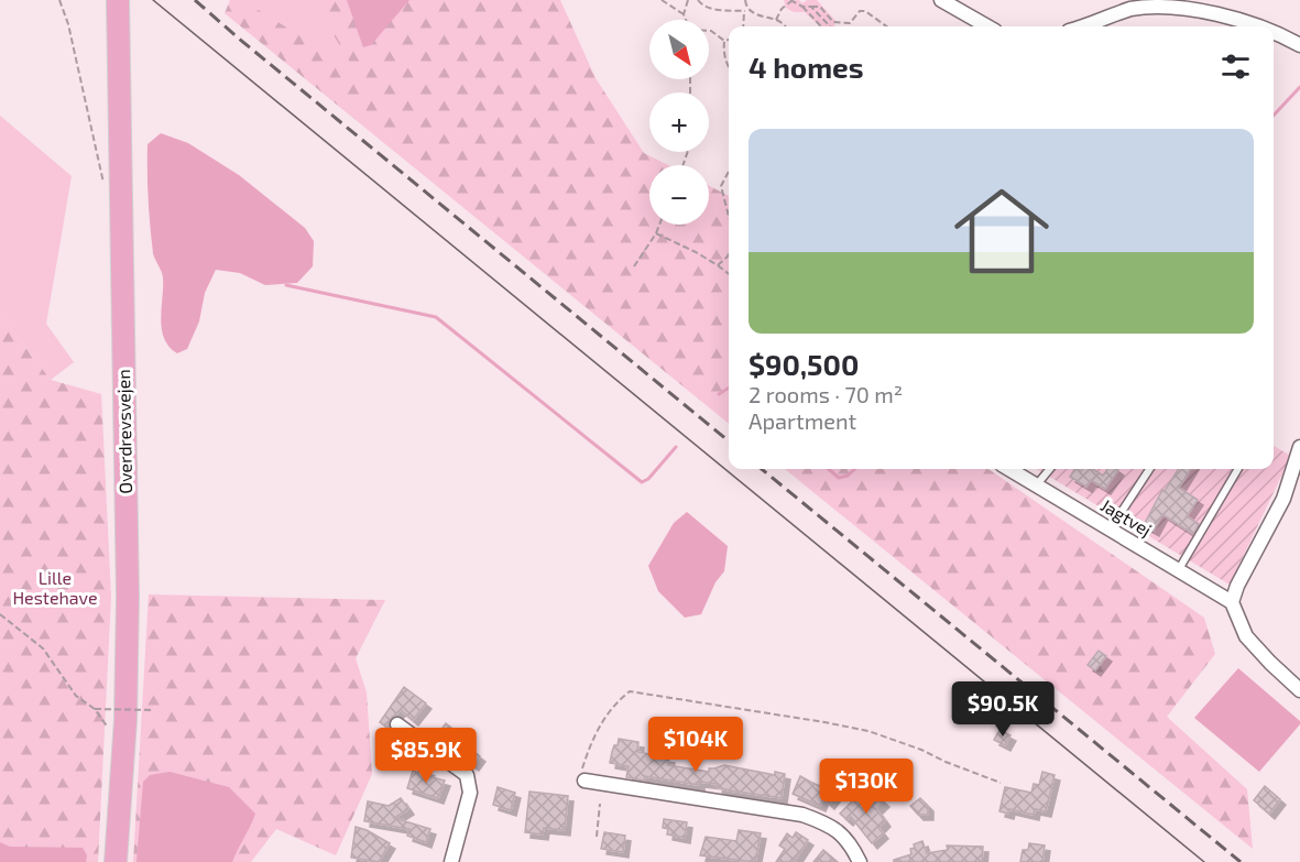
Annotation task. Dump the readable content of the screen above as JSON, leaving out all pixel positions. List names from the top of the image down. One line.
{"streets":{"main road":["Overdrevsvejen"],"street":["Jagtvej"]},"parks":["Lille Hestehave"],"north":"bottom right","page":{"map_buttons":["+","−"],"heading":"4 homes","list":[{"name":"$90,500","note":"2 rooms · 70 m² · Apartment"}],"price":["$90.5K","$104K","$85.9K","$130K"]}}
